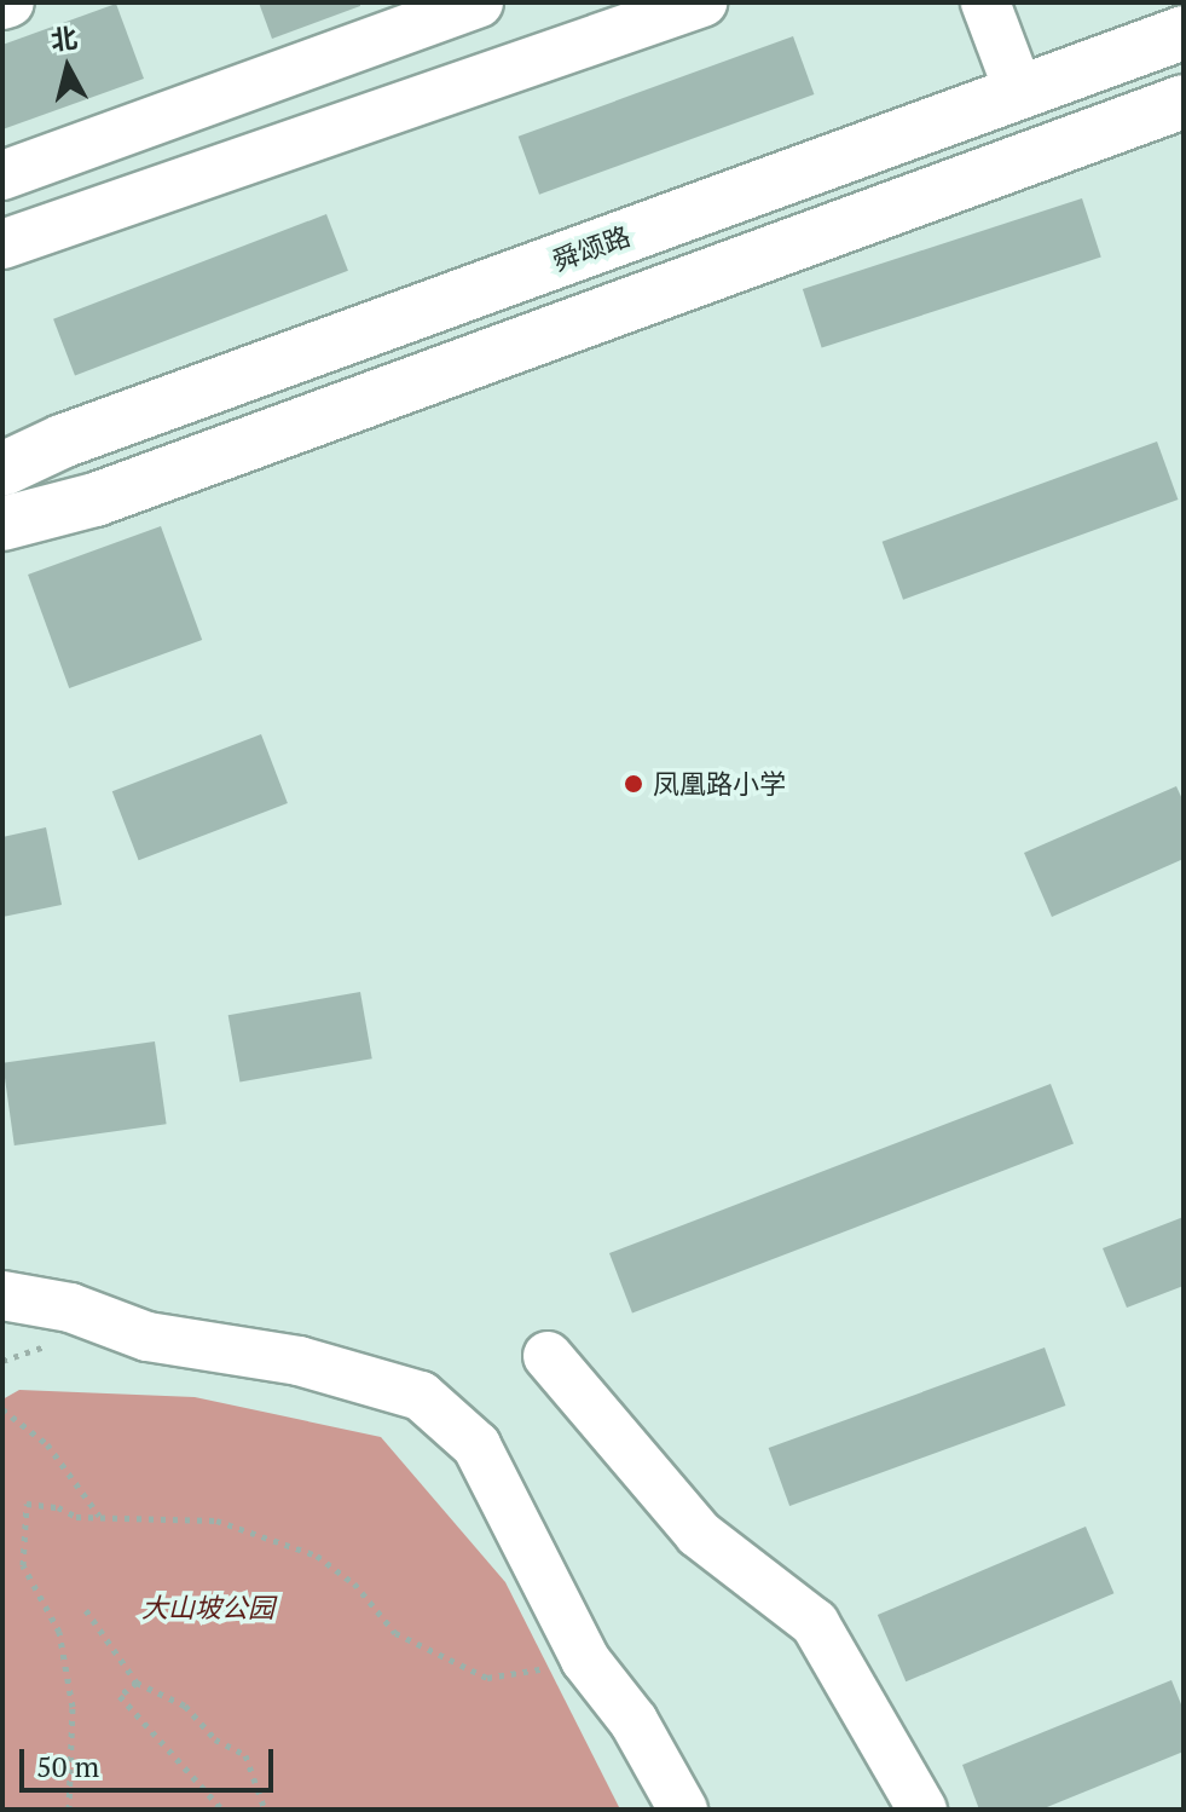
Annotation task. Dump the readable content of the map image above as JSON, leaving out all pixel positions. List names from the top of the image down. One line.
{"streets":{"main road":["舜颂路"]},"parks":["大山坡公园"],"places":["凤凰路小学"],"scale_bar":"50 m","north":"top"}
